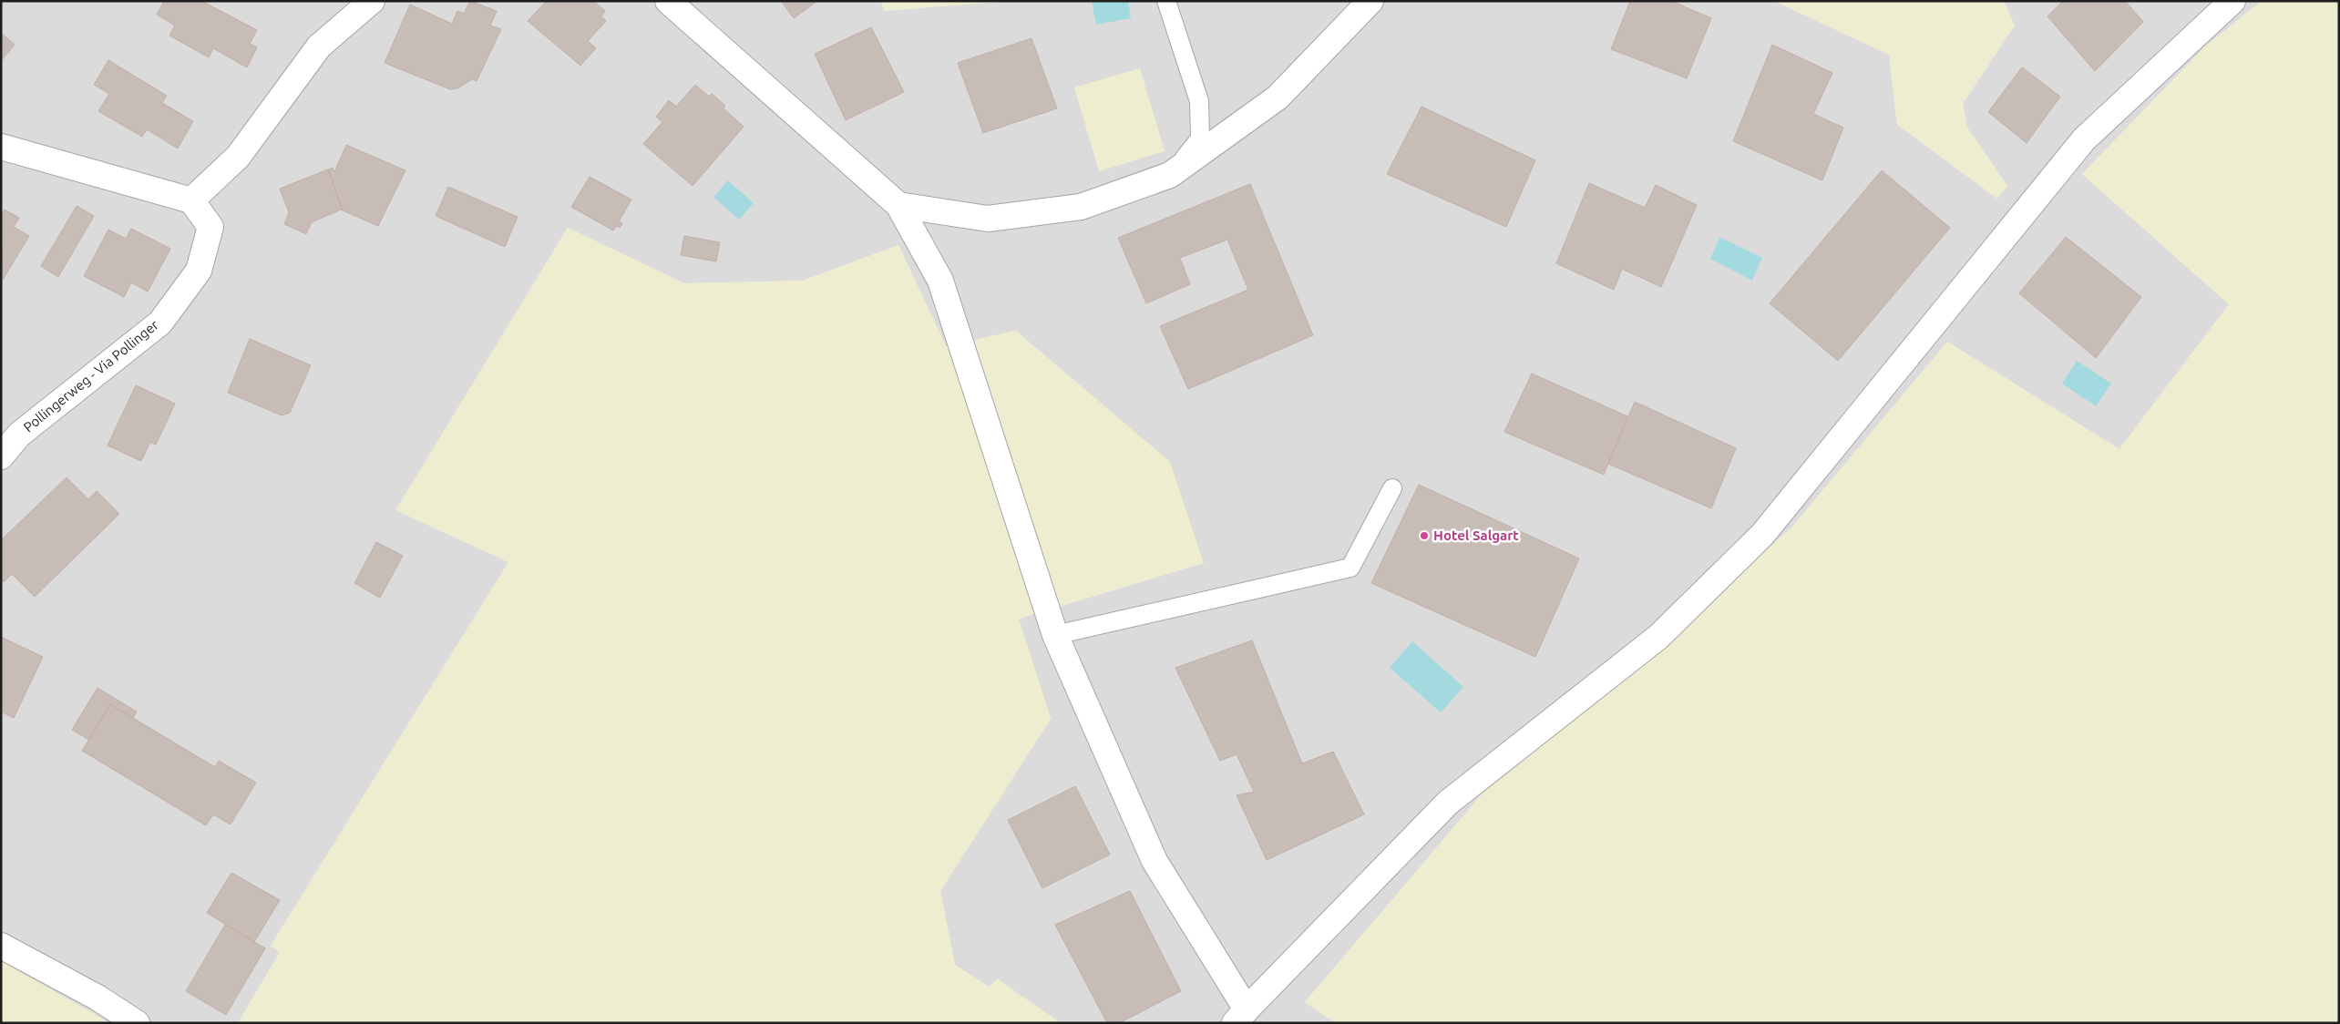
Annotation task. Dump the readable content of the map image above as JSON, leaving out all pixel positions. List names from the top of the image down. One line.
{"streets":{"street":["Pollingerweg - Via Pollinger"]},"places":["Hotel Salgart"]}
